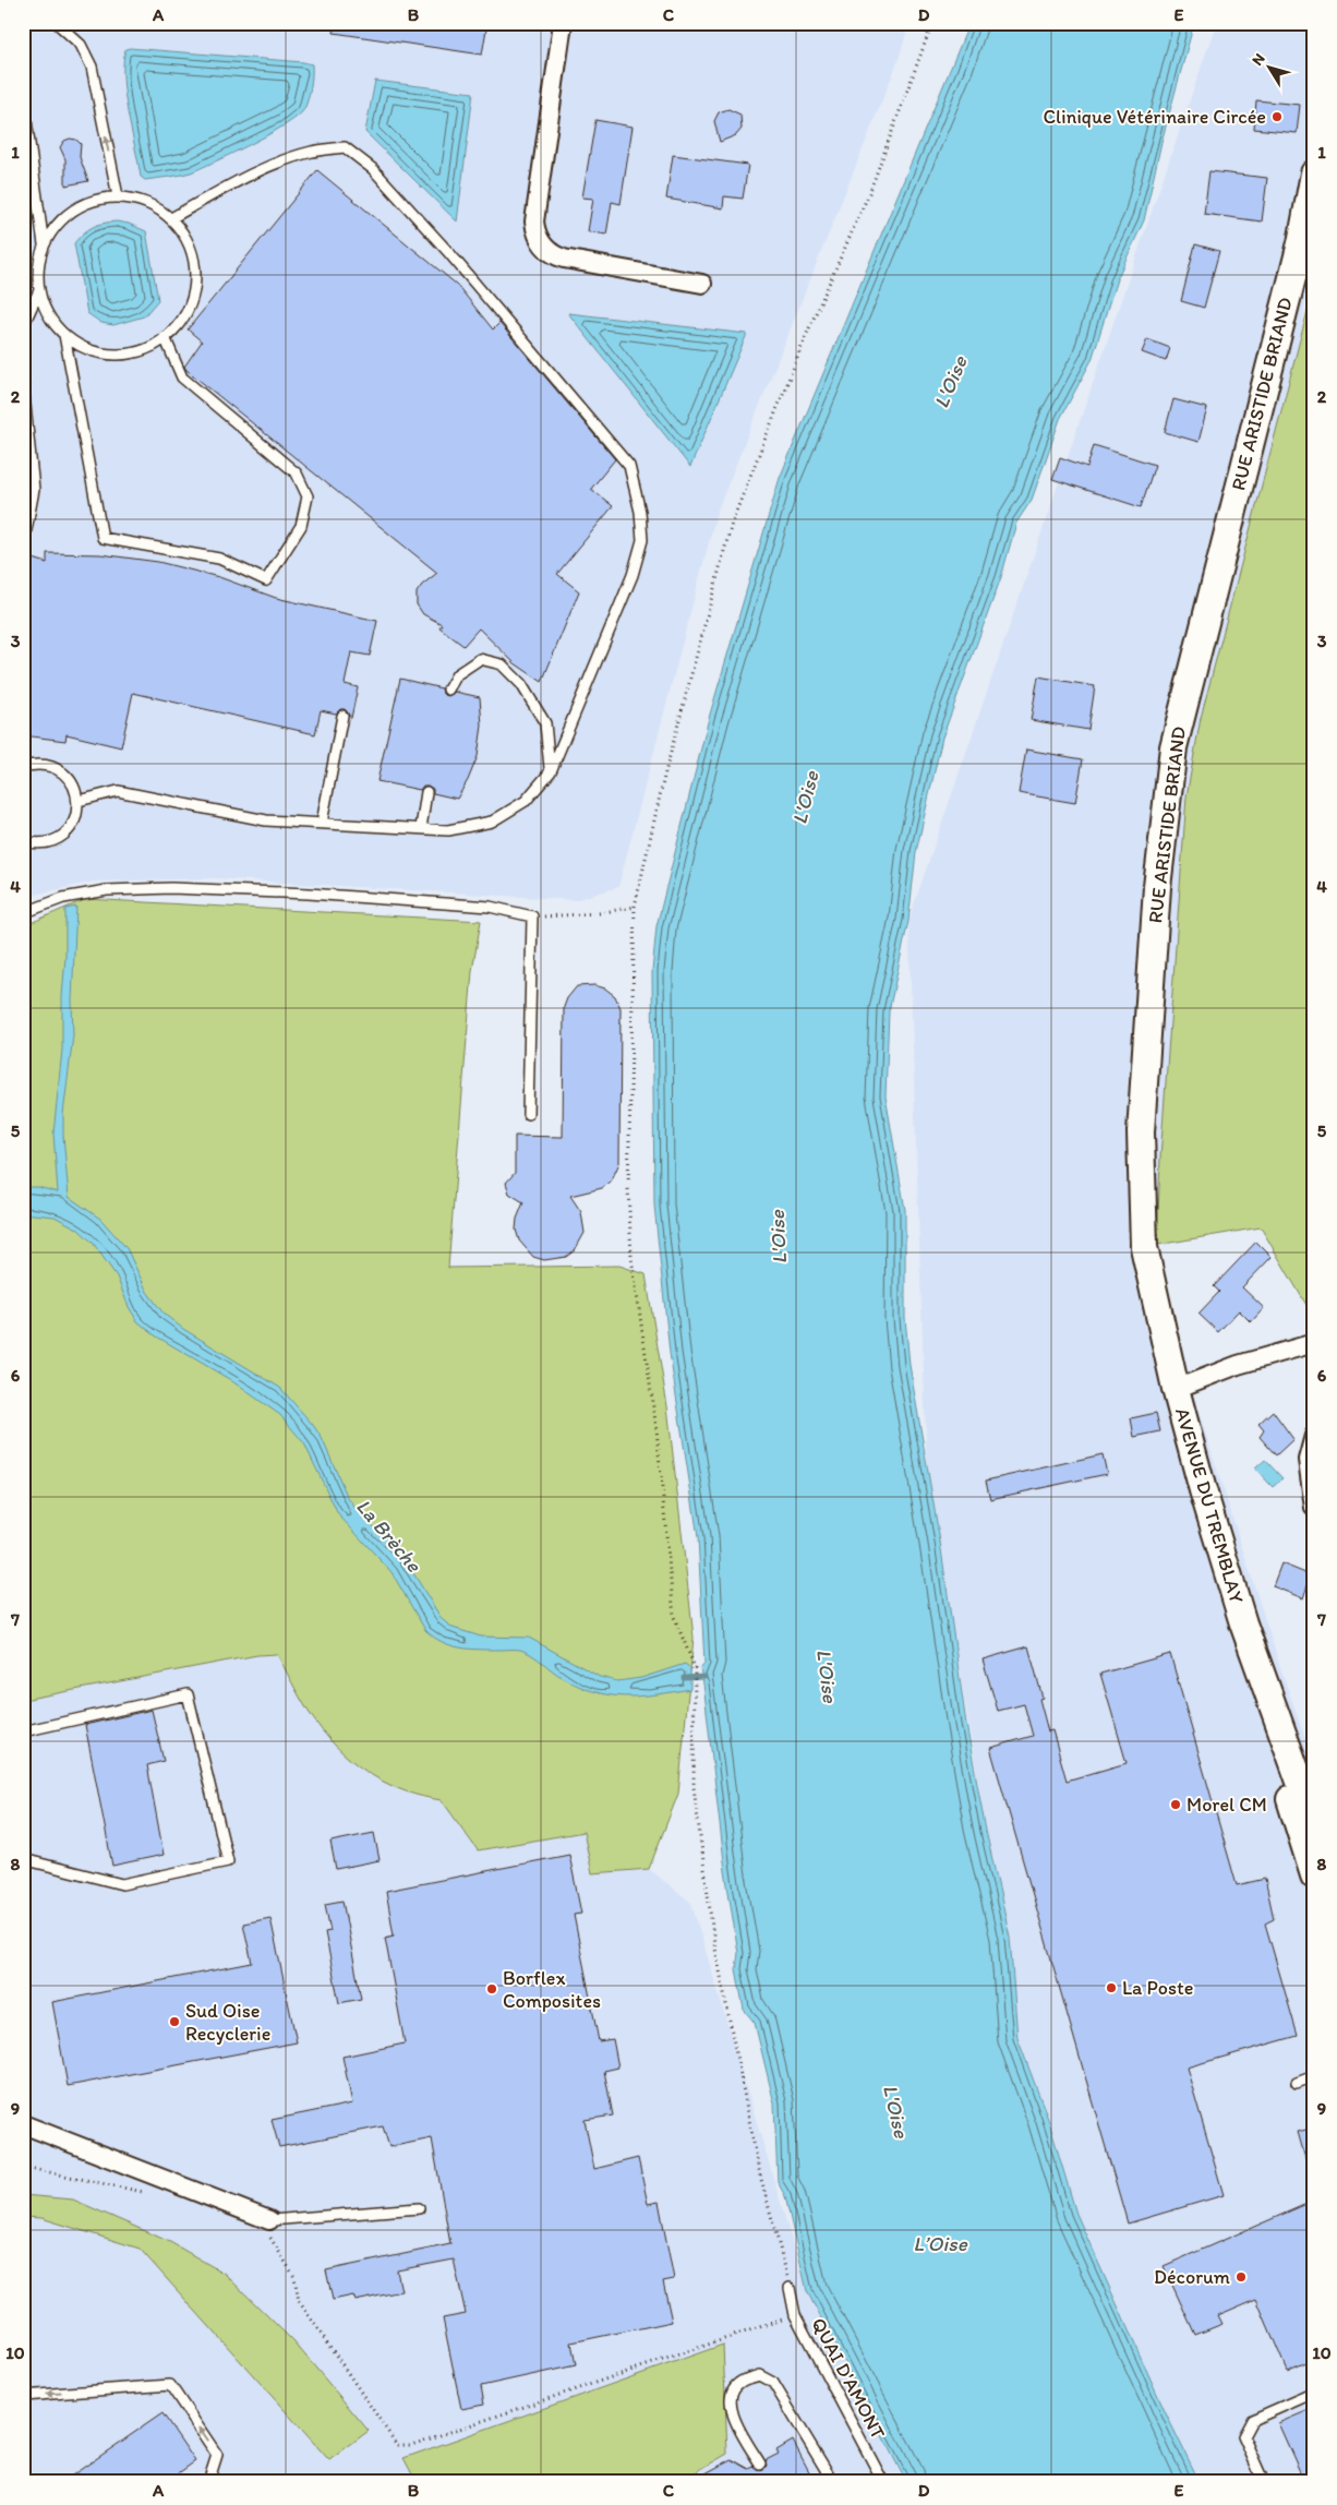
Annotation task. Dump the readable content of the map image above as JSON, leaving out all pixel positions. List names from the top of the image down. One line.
{"streets":{"main road":["RUE ARISTIDE BRIAND","AVENUE DU TREMBLAY"],"lane":["QUAI D'AMONT"]},"crossings":[["RUE ARISTIDE BRIAND","AVENUE DU TREMBLAY"]],"water":["L'Oise","La Brèche","L’Oise"],"places":["Clinique Vétérinaire Circée","Morel CM","La Poste","Borflex Composites","Sud Oise Recyclerie","Décorum"],"north":"top left","grid":{"columns":["A","B","C","D","E"],"rows":["1","2","3","4","5","6","7","8","9","10"]}}
